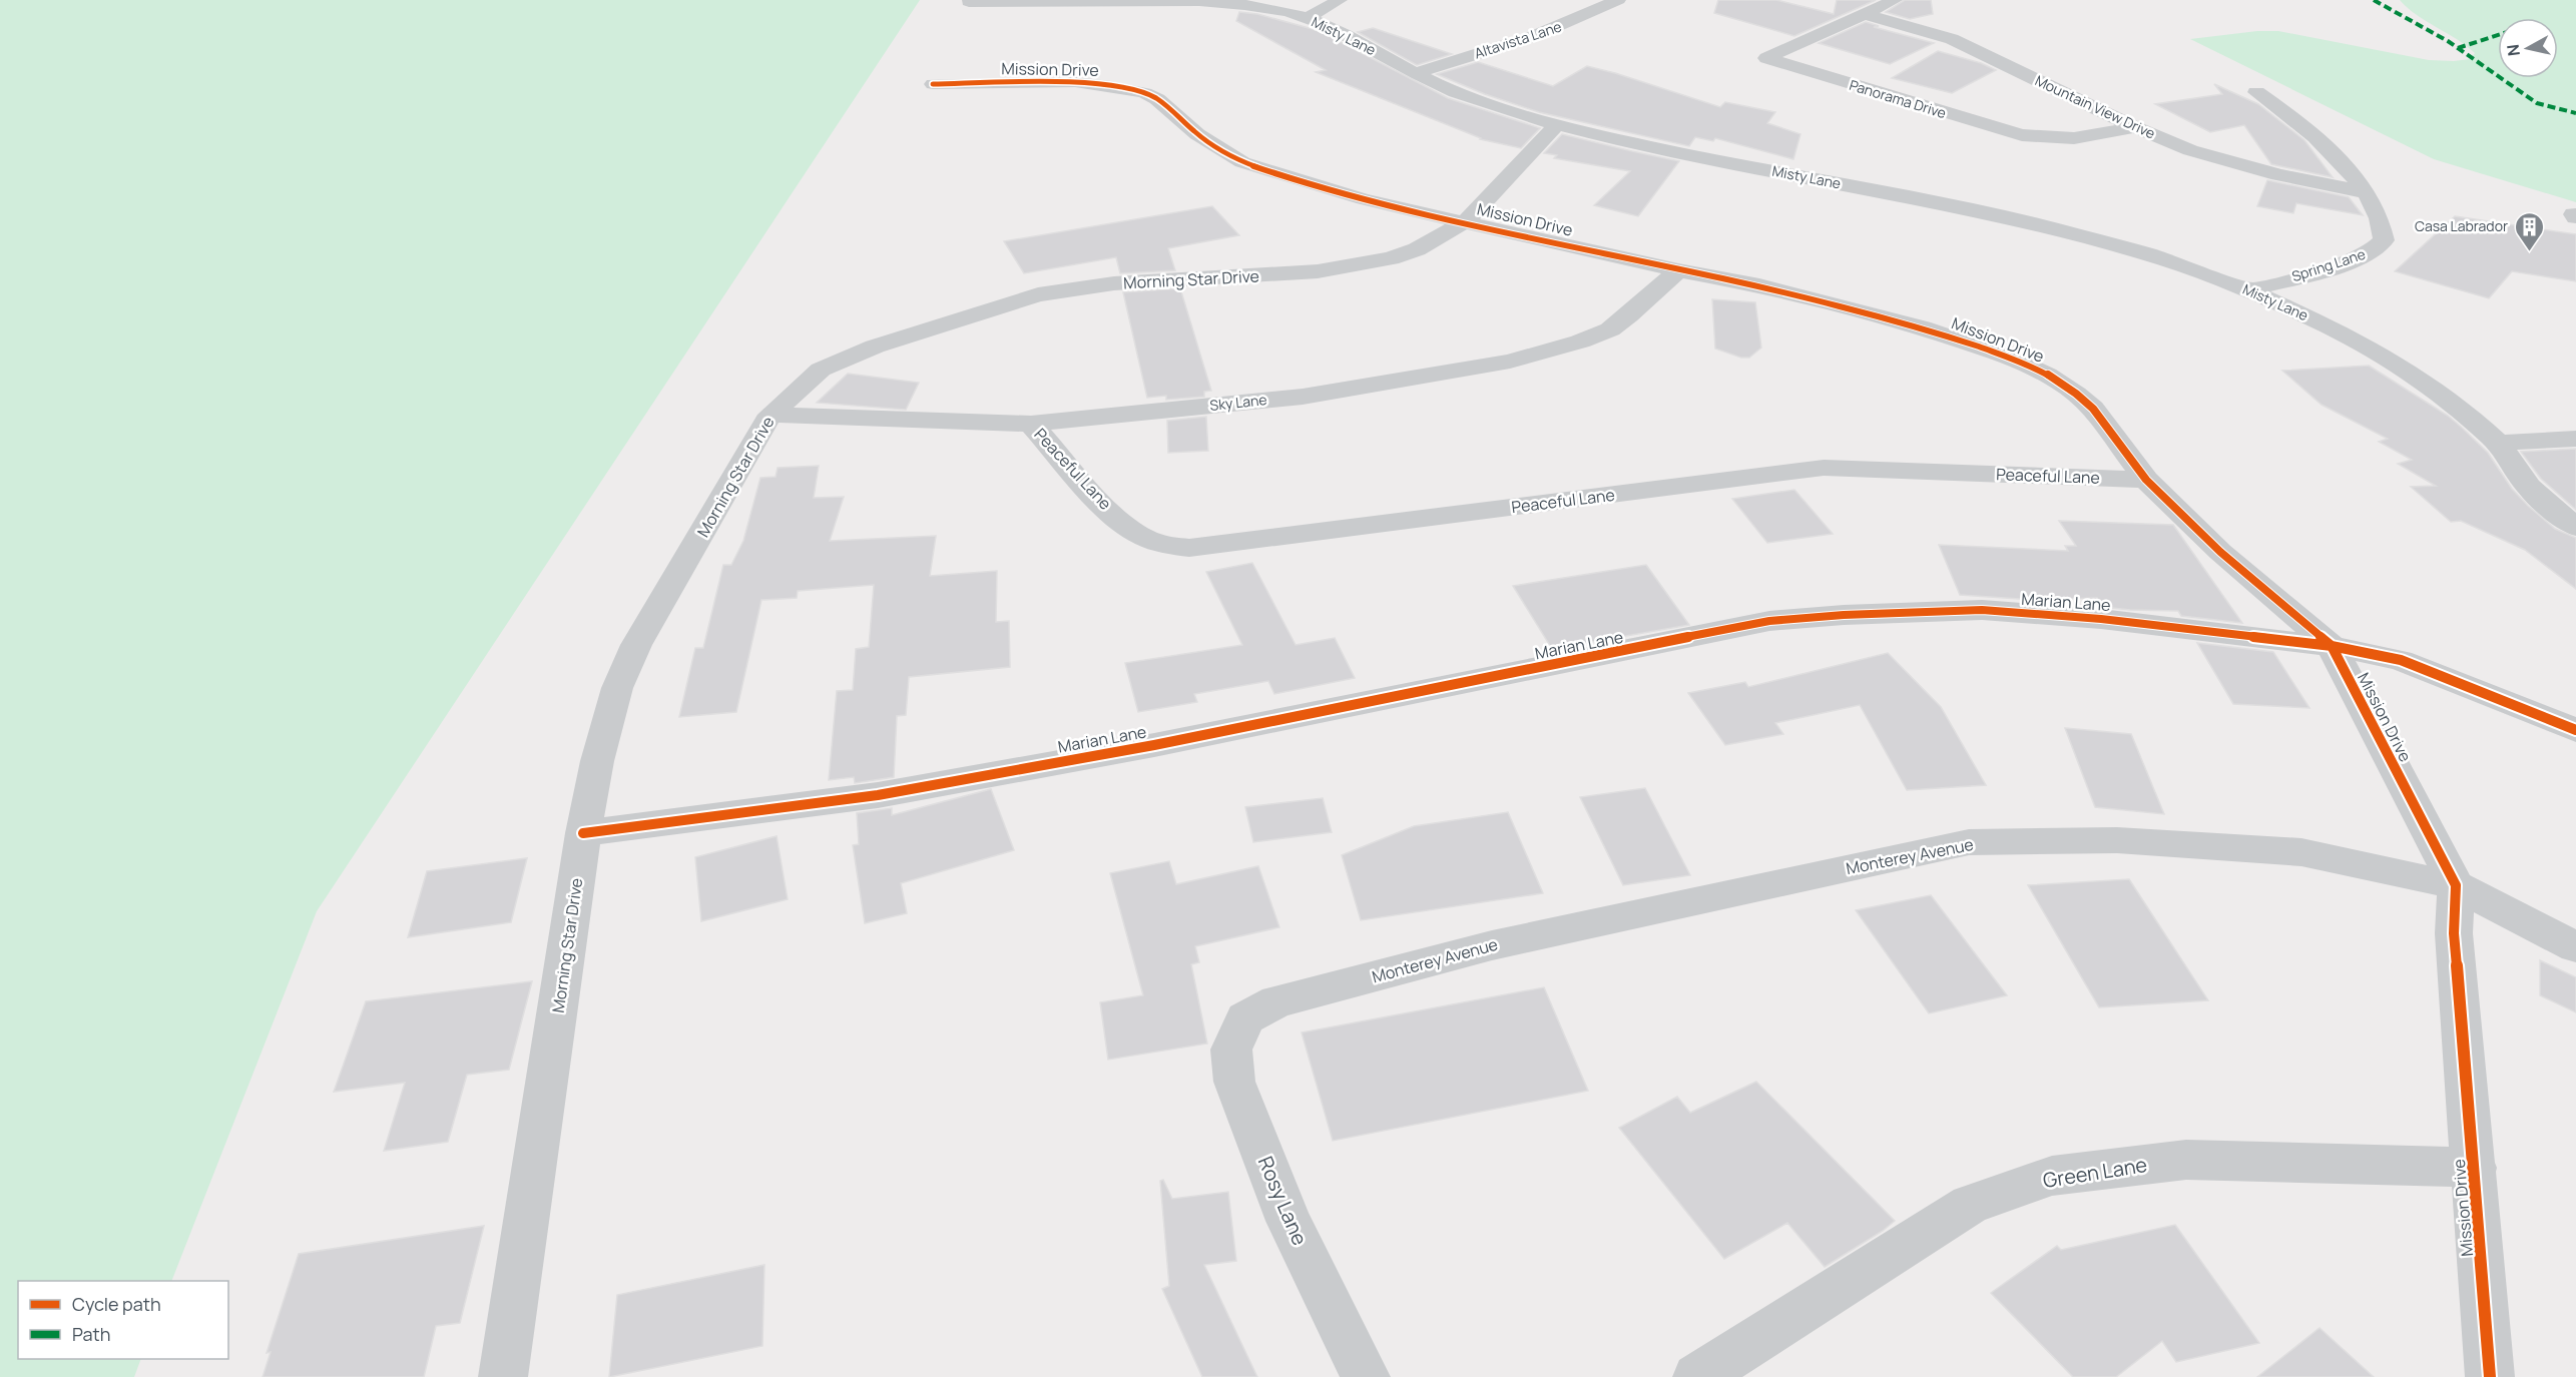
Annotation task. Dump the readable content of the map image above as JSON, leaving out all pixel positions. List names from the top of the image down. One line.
{"streets":{"street":["Misty Lane","Altavista Lane","Mission Drive","Panorama Drive","Mountain View Drive","Spring Lane","Morning Star Drive","Sky Lane","Peaceful Lane","Marian Lane","Monterey Avenue","Green Lane","Rosy Lane"]},"crossings":[["Misty Lane","Altavista Lane"],["Misty Lane","Spring Lane"],["Misty Lane","Morning Star Drive"],["Mission Drive","Morning Star Drive"],["Mission Drive","Sky Lane"],["Mission Drive","Peaceful Lane"],["Mission Drive","Marian Lane"],["Mission Drive","Monterey Avenue"],["Mission Drive","Green Lane"],["Panorama Drive","Mountain View Drive"],["Mountain View Drive","Spring Lane"],["Morning Star Drive","Sky Lane"],["Morning Star Drive","Marian Lane"],["Sky Lane","Peaceful Lane"],["Monterey Avenue","Rosy Lane"]],"places":{"building":["Casa Labrador"]},"legend":["Cycle path","Path"],"north":"left"}
